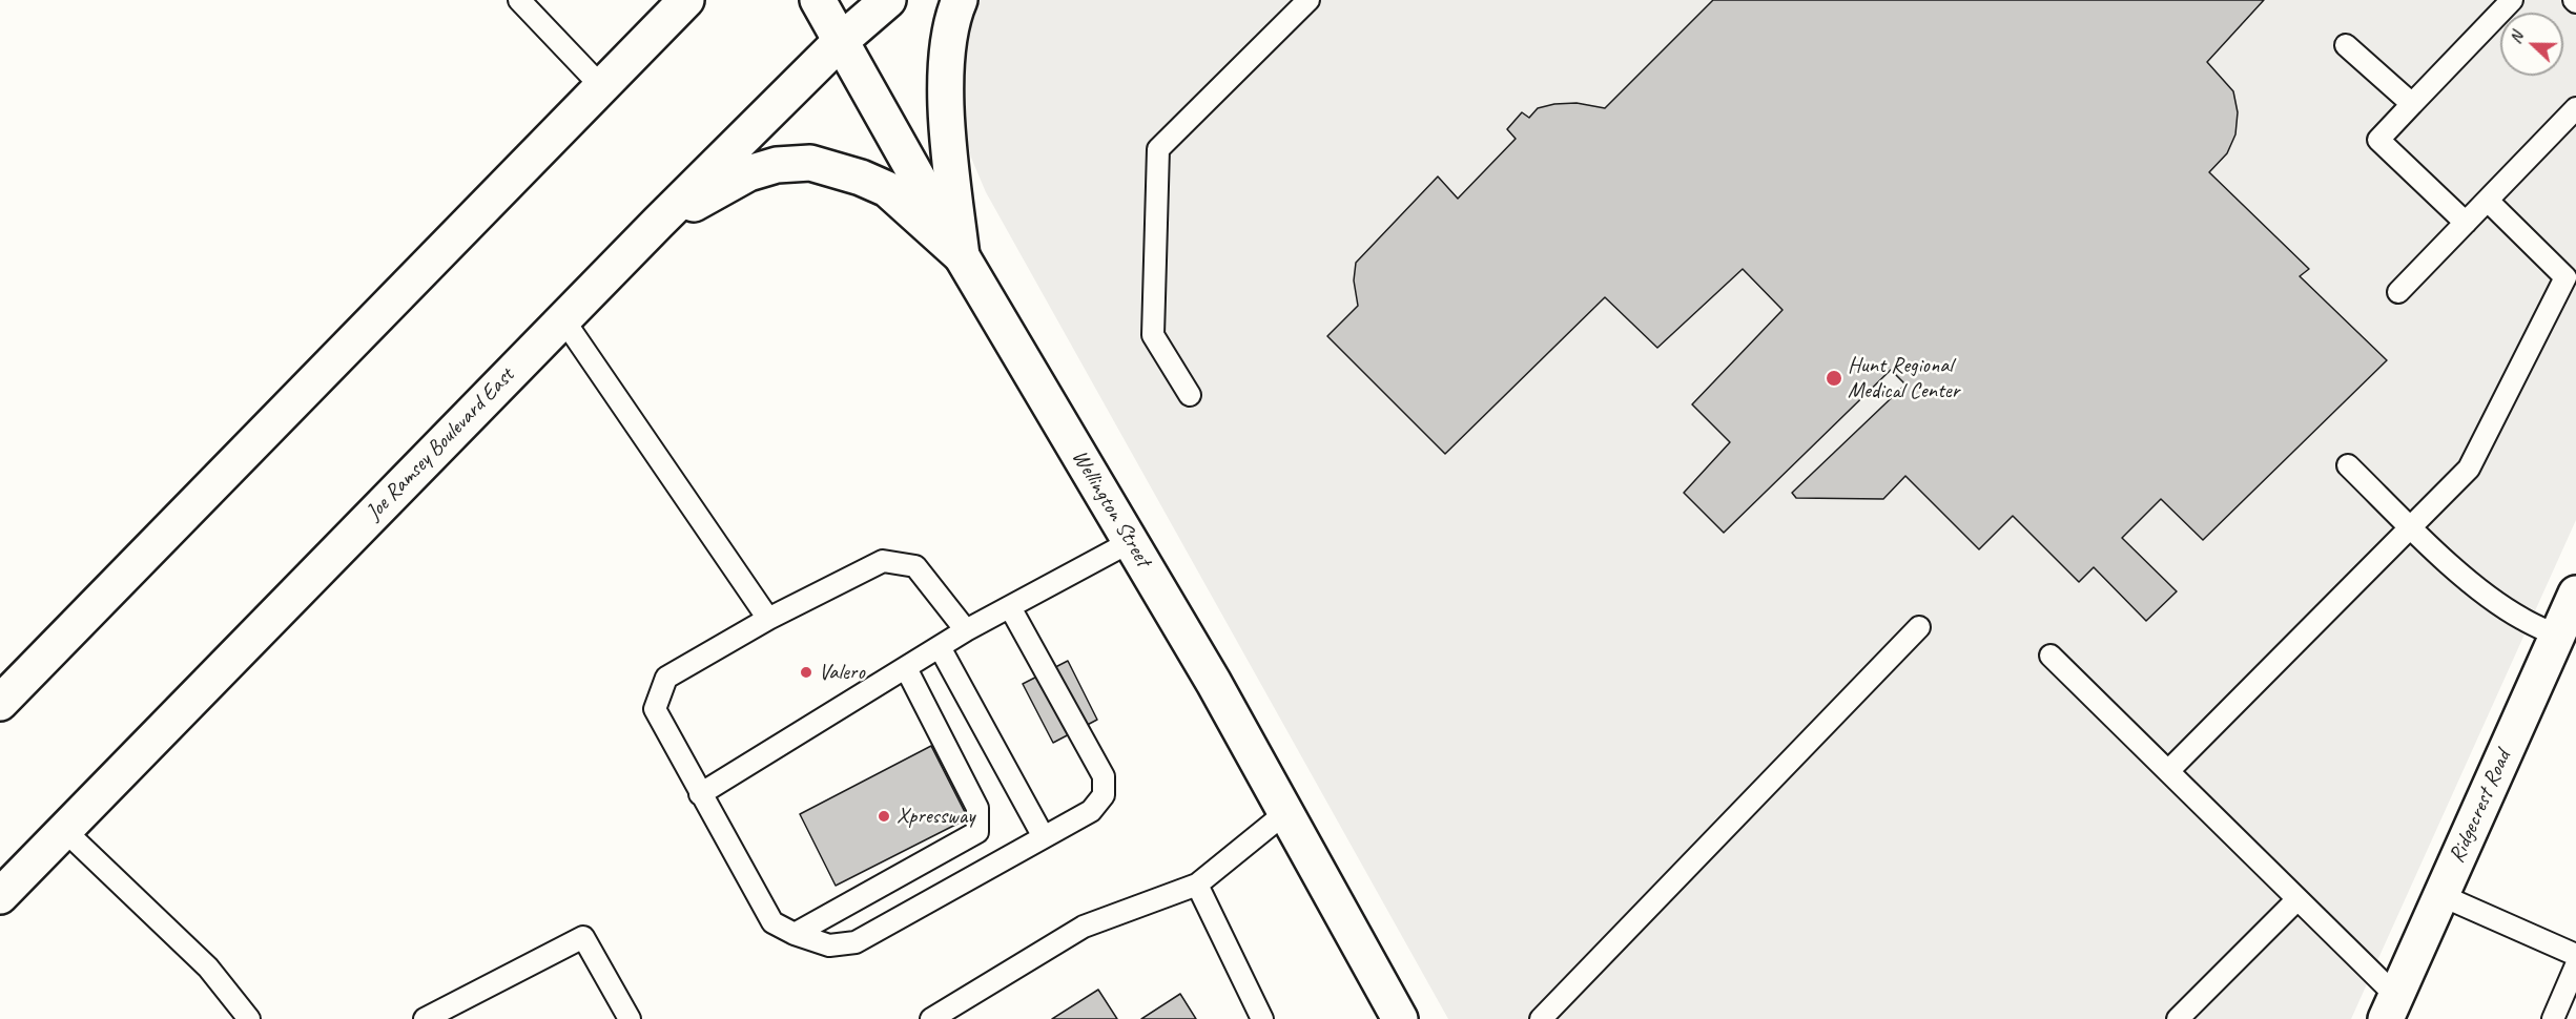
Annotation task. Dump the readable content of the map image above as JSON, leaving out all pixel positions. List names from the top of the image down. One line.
{"streets":{"main road":["Joe Ramsey Boulevard East","Wellington Street","Ridgecrest Road"]},"crossings":[["Joe Ramsey Boulevard East","Wellington Street"]],"places":["Hunt Regional Medical Center","Valero","Xpressway"],"north":"left"}
